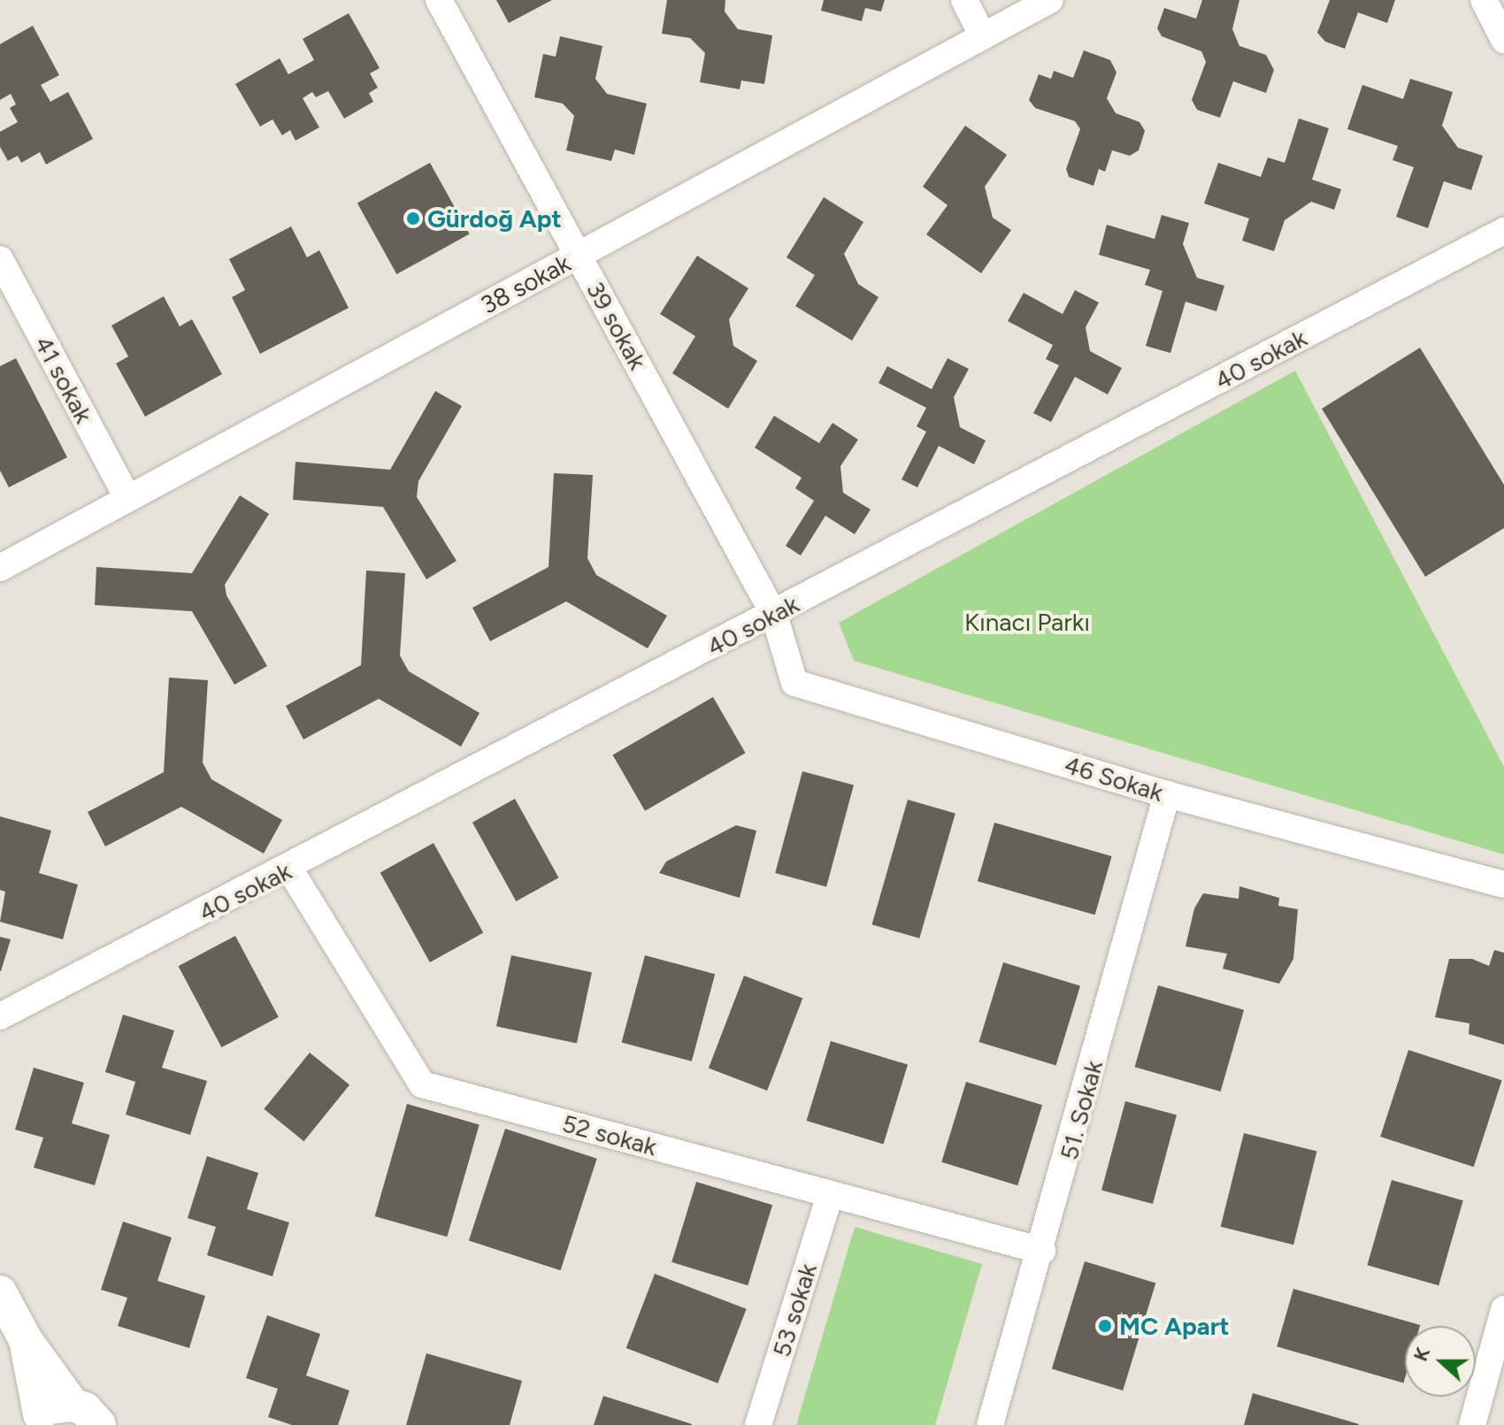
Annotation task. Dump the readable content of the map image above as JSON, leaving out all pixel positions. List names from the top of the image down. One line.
{"streets":{"street":["38 sokak","39 sokak","40 sokak","41 sokak","46 Sokak","51. Sokak","52 sokak","53 sokak"]},"crossings":[["38 sokak","39 sokak"],["38 sokak","41 sokak"],["39 sokak","40 sokak"],["39 sokak","46 Sokak"],["40 sokak","46 Sokak"],["40 sokak","52 sokak"],["46 Sokak","51. Sokak"],["51. Sokak","52 sokak"],["52 sokak","53 sokak"]],"parks":["Kınacı Parkı"],"places":["Gürdoğ Apt","MC Apart"],"north":"left"}
